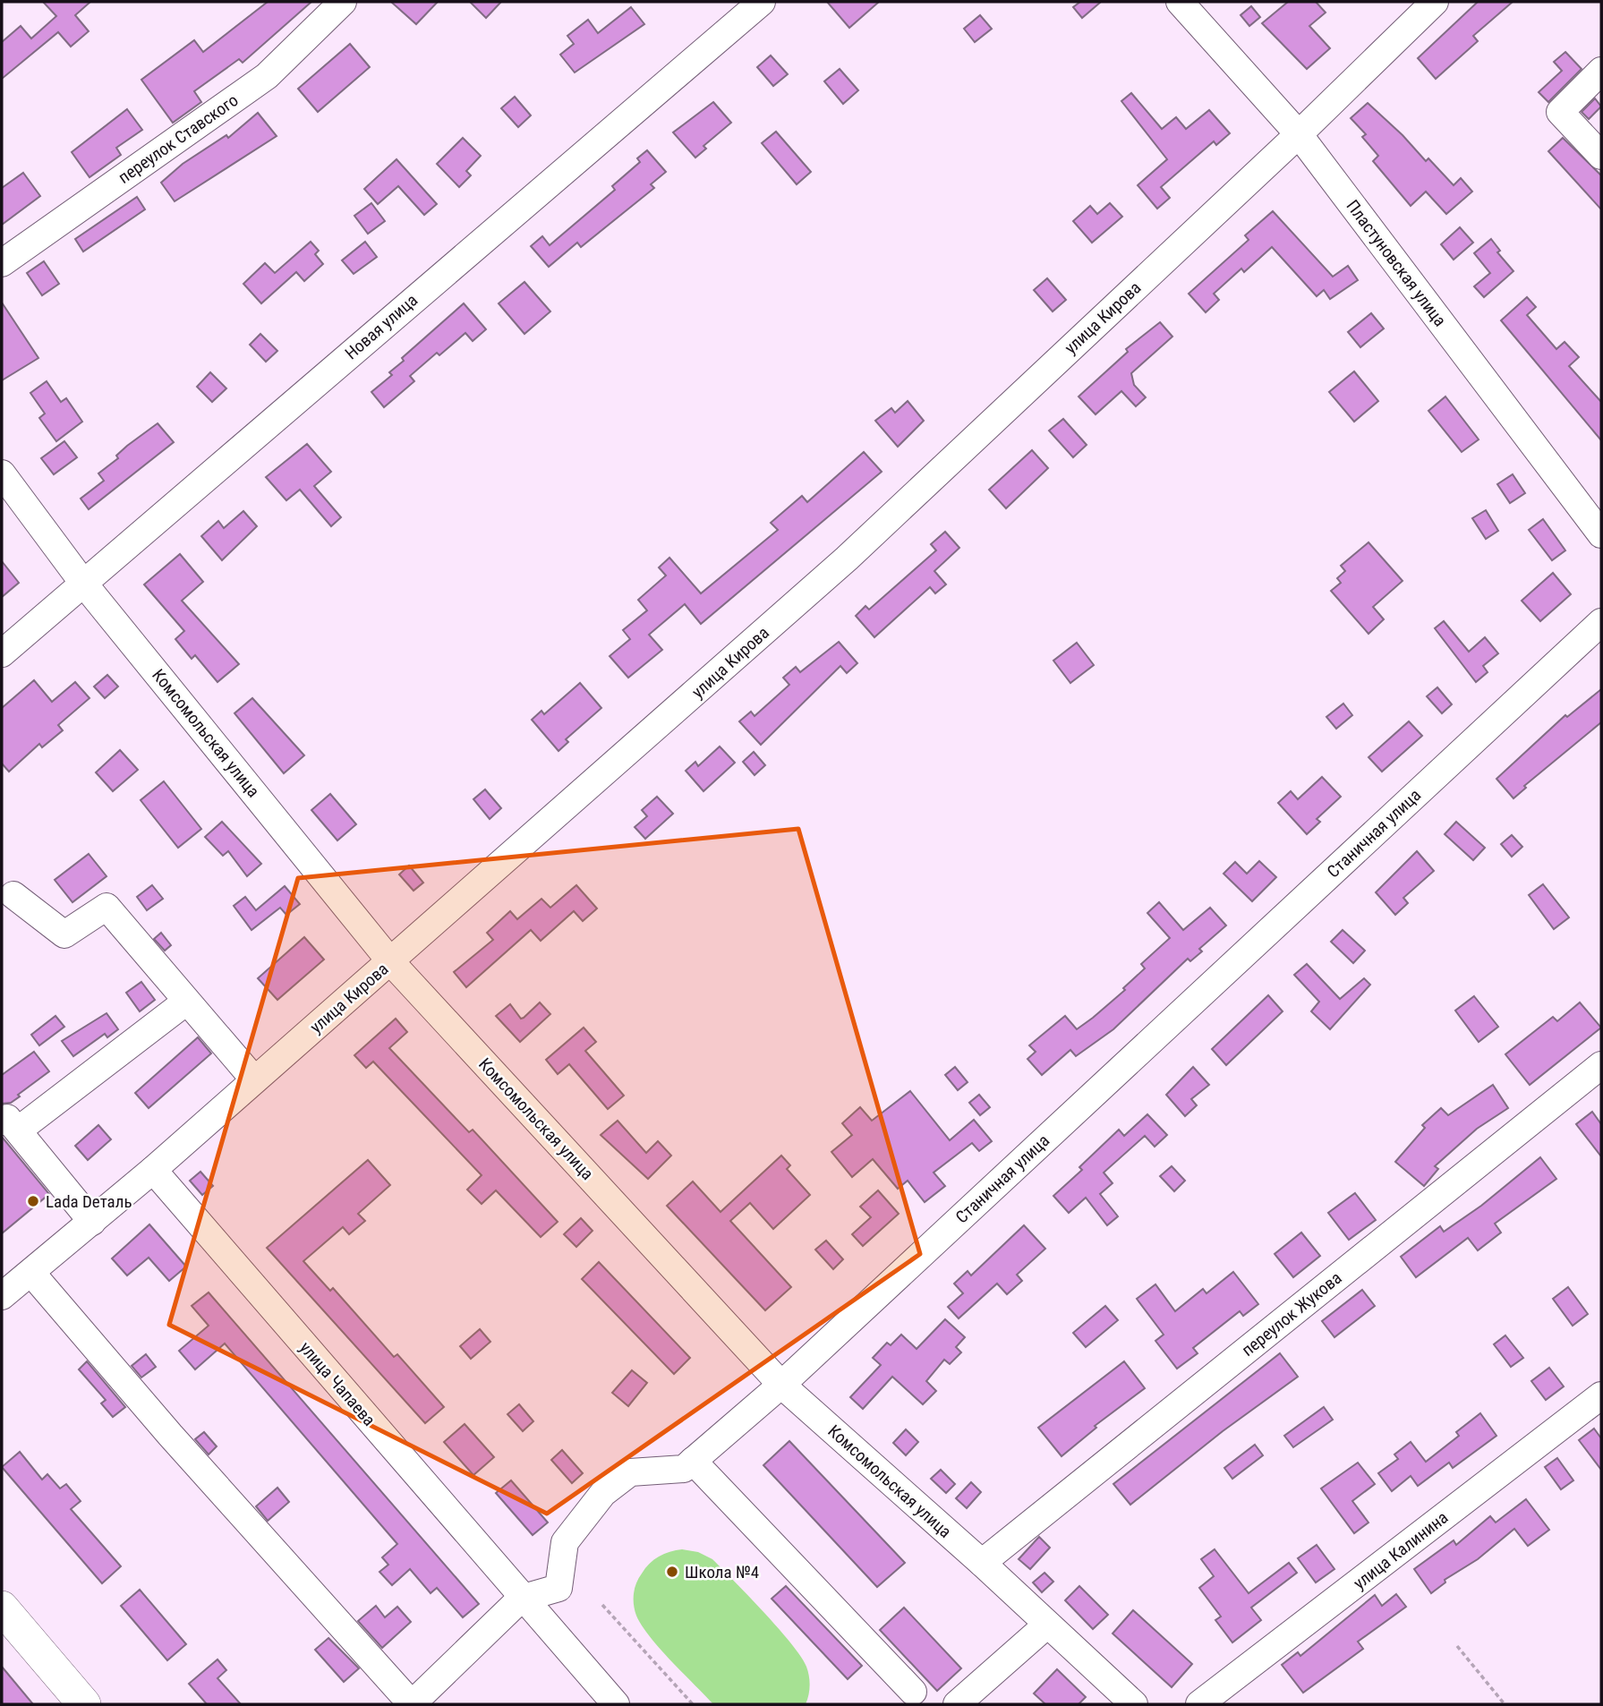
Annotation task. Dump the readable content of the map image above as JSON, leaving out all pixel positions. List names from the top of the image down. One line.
{"streets":{"street":["переулок Ставского","Пластуновская улица","улица Кирова","Новая улица","Комсомольская улица","Станичная улица","переулок Жукова","улица Чапаева","улица Калинина"]},"crossings":[["Пластуновская улица","улица Кирова"],["улица Кирова","Комсомольская улица"],["улица Кирова","улица Чапаева"],["Новая улица","Комсомольская улица"],["Комсомольская улица","Станичная улица"],["Комсомольская улица","переулок Жукова"],["Станичная улица","улица Чапаева"]],"places":["Lada Dеталь","Школа №4"]}
